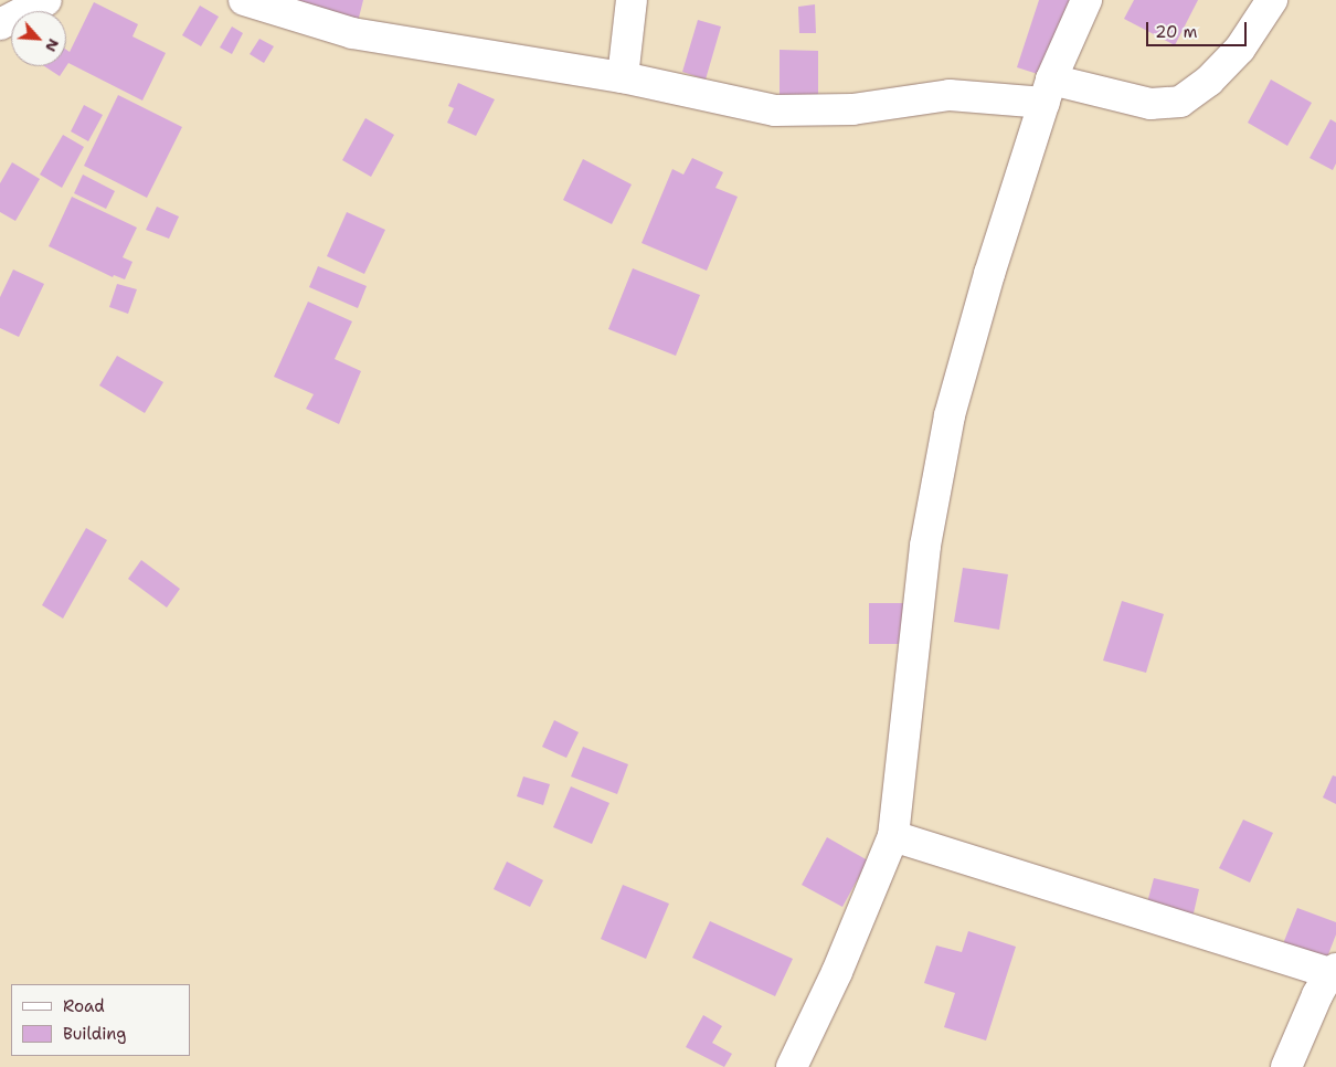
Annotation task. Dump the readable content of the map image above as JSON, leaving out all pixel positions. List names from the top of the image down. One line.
{"legend":["Road","Building"],"scale_bar":"20 m","north":"bottom right"}
